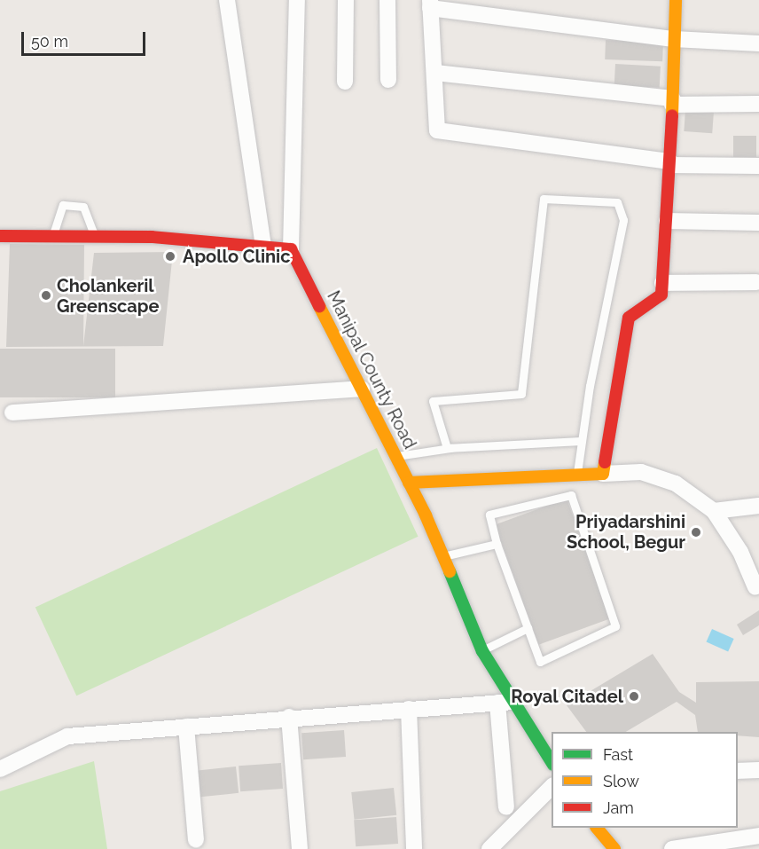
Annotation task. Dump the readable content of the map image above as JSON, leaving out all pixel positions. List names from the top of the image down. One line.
{"streets":{"main road":["Manipal County Road"]},"places":["Apollo Clinic","Cholankeril Greenscape","Priyadarshini School, Begur","Royal Citadel"],"legend":["Fast","Slow","Jam"],"scale_bar":"50 m"}
